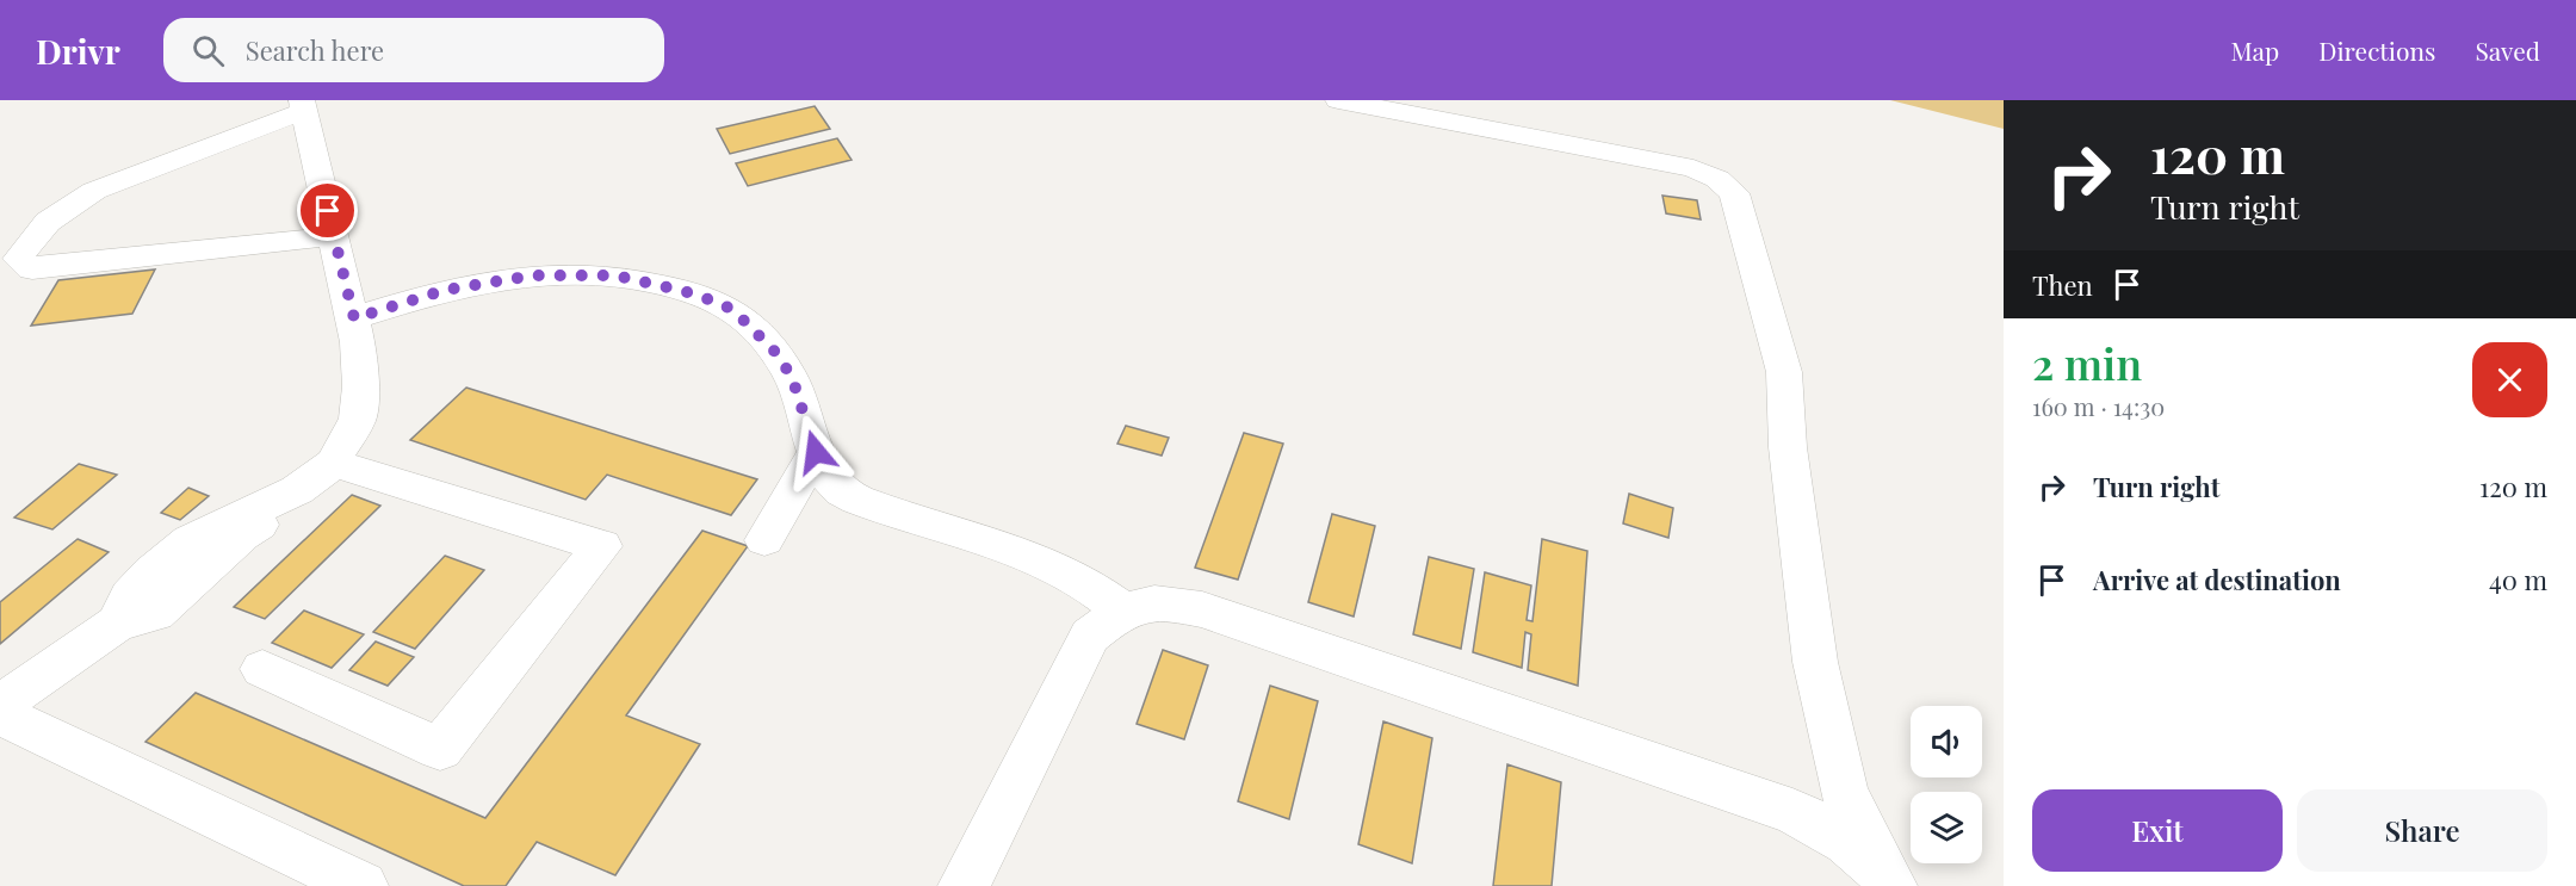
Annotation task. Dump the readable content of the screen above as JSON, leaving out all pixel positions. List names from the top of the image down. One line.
{"page":{"header":"Drivr","search":"Search here","nav":["Map","Directions","Saved"],"turn":["120 m","Turn right"],"then":"Then","heading":["2 min","160 m · 14:30"],"list":[{"name":"Turn right","value":"120 m"},{"name":"Arrive at destination","value":"40 m"}],"buttons":["Exit","Share"]}}
